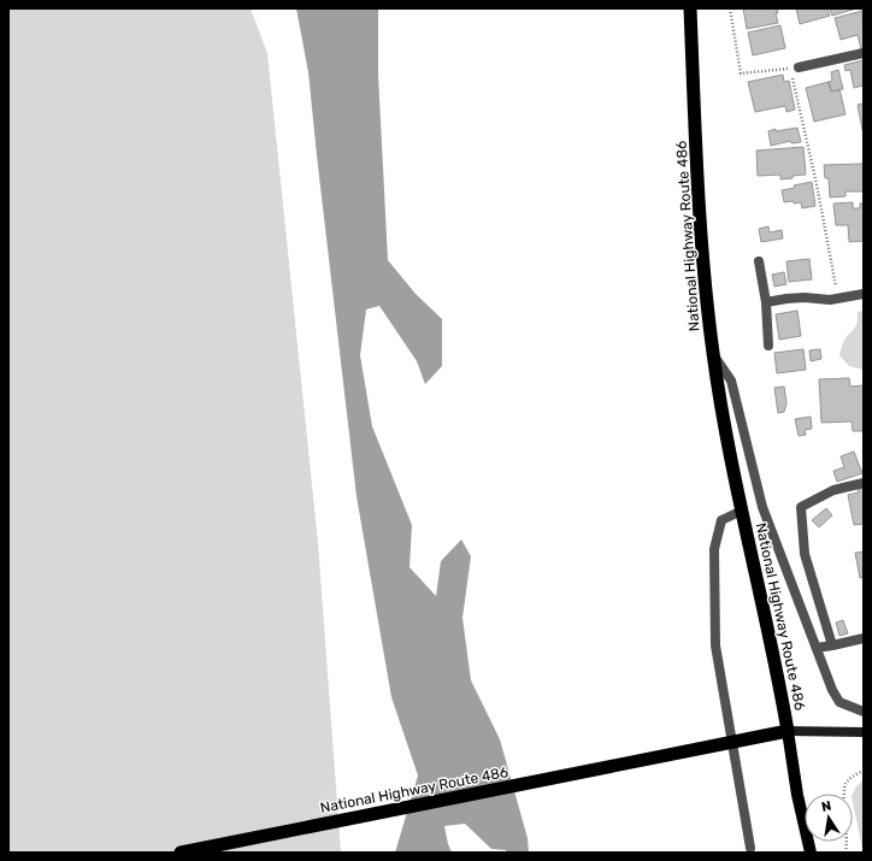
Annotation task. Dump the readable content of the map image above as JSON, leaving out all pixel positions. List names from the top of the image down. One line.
{"streets":{"highway":["National Highway Route 486"]},"north":"top"}
